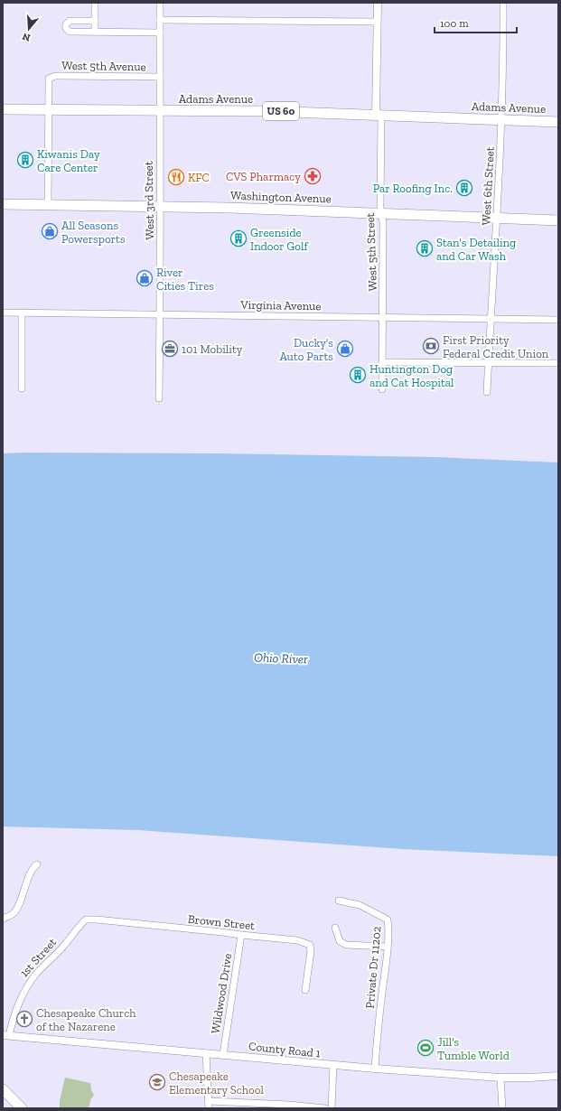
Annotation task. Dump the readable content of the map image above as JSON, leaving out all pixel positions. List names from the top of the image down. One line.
{"streets":{"main road":["Adams Avenue","US 60","Washington Avenue"],"street":["West 5th Avenue","West 6th Street","West 3rd Street","West 5th Street","Virginia Avenue","Brown Street","1st Street","Private Dr 11202","Wildwood Drive","County Road 1"]},"crossings":[["West 5th Avenue","Adams Avenue"],["West 5th Avenue","West 3rd Street"],["Adams Avenue","West 6th Street"],["Adams Avenue","West 3rd Street"],["Adams Avenue","West 5th Street"],["West 6th Street","Washington Avenue"],["West 6th Street","Virginia Avenue"],["Washington Avenue","West 3rd Street"],["Washington Avenue","West 5th Street"],["West 3rd Street","Virginia Avenue"],["West 5th Street","Virginia Avenue"],["Brown Street","1st Street"],["Brown Street","Wildwood Drive"],["1st Street","County Road 1"],["Private Dr 11202","County Road 1"],["Wildwood Drive","County Road 1"]],"water":["Ohio River"],"places":{"building":["Kiwanis Day Care Center","Par Roofing Inc.","Greenside Indoor Golf","Stan's Detailing and Car Wash","Huntington Dog and Cat Hospital"],"pharmacy":["CVS Pharmacy"],"restaurant":["KFC"],"shop":["All Seasons Powersports","River Cities Tires","Ducky's Auto Parts"],"bank":["First Priority Federal Credit Union"],"office":["101 Mobility"],"church":["Chesapeake Church of the Nazarene"],"sports":["Jill's Tumble World"],"school or university":["Chesapeake Elementary School"]},"scale_bar":"100 m","north":"bottom"}
